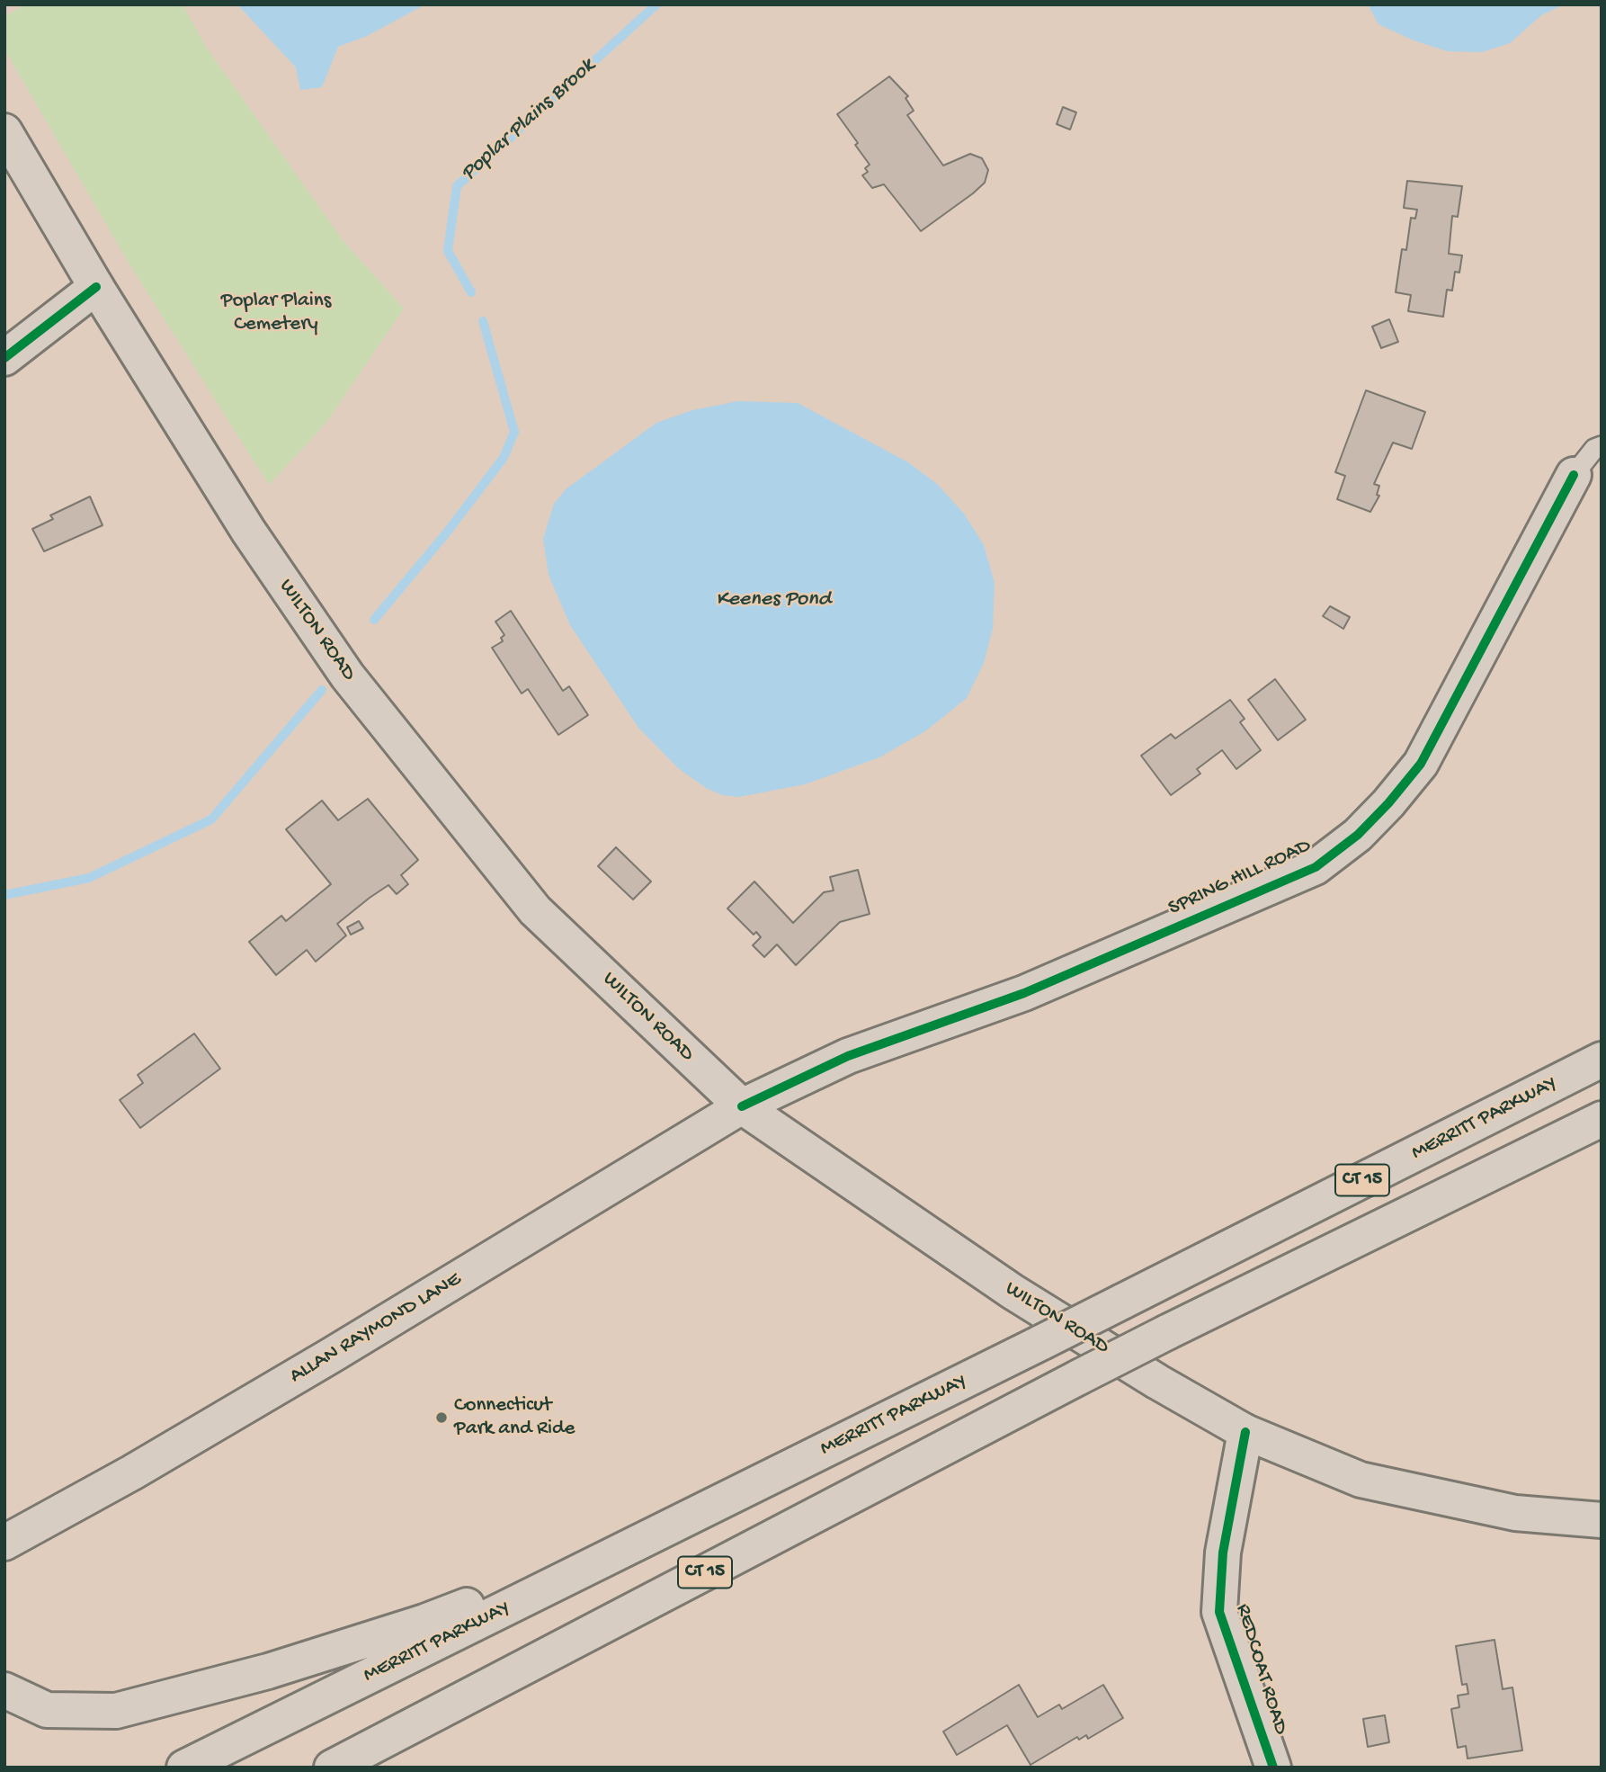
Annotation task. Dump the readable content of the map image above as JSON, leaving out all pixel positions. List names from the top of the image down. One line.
{"streets":{"main road":["WILTON ROAD","SPRING HILL ROAD","MERRITT PARKWAY","CT 15","ALLAN RAYMOND LANE","REDCOAT ROAD"]},"crossings":[["WILTON ROAD","SPRING HILL ROAD"],["WILTON ROAD","ALLAN RAYMOND LANE"],["WILTON ROAD","REDCOAT ROAD"],["SPRING HILL ROAD","ALLAN RAYMOND LANE"]],"water":["Poplar Plains Brook","Keenes Pond"],"parks":["Poplar Plains Cemetery"],"places":["Connecticut Park and Ride"]}
